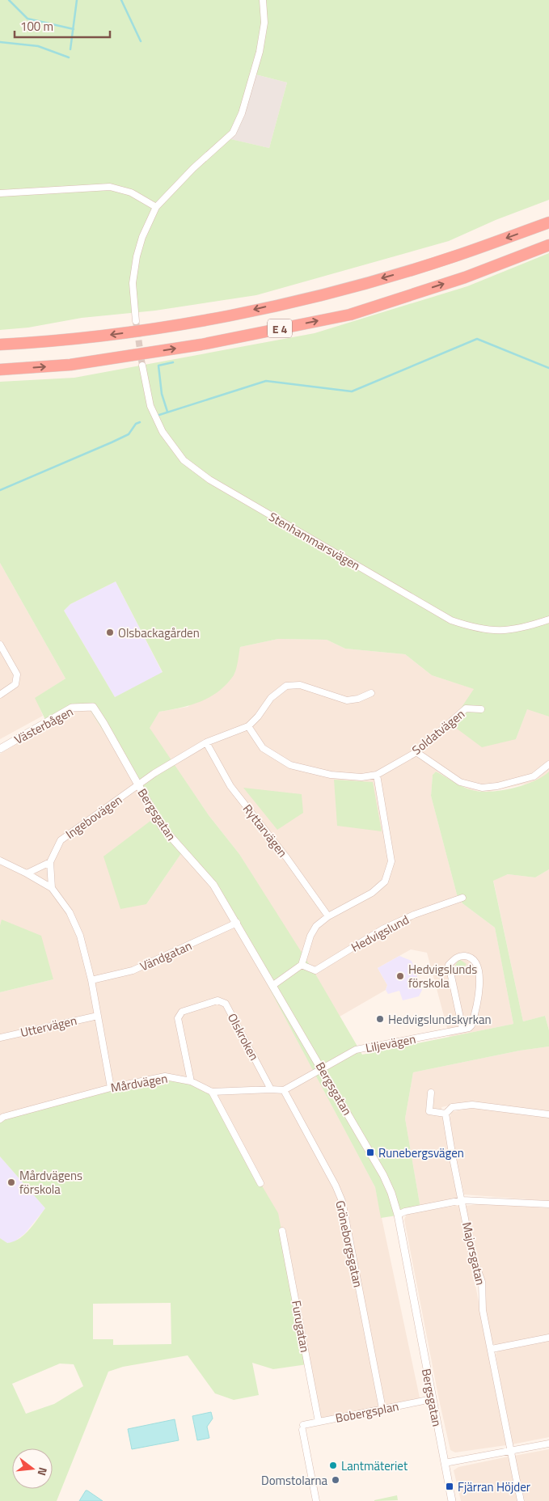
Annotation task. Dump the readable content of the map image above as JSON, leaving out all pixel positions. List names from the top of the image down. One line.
{"streets":{"highway":["E 4"],"street":["Stenhammarsvägen","Västerbågen","Soldatvägen","Bergsgatan","Ingebovägen","Ryttarvägen","Hedvigslund","Vändgatan","Uttervägen","Olskroken","Liljevägen","Mårdvägen","Gröneborgsgatan","Majorsgatan","Furugatan","Bobergsplan"]},"crossings":[["Västerbågen","Bergsgatan"],["Soldatvägen","Ingebovägen"],["Bergsgatan","Ingebovägen"],["Bergsgatan","Vändgatan"],["Bergsgatan","Liljevägen"],["Bergsgatan","Bobergsplan"],["Ingebovägen","Ryttarvägen"],["Olskroken","Mårdvägen"],["Mårdvägen","Gröneborgsgatan"],["Gröneborgsgatan","Bobergsplan"],["Furugatan","Bobergsplan"]],"places":{"other":["Olsbackagården","Hedvigslunds förskola","Hedvigslundskyrkan","Mårdvägens förskola","Lantmäteriet","Domstolarna"],"transit":["Runebergsvägen","Fjärran Höjder"]},"scale_bar":"100 m","north":"right"}
